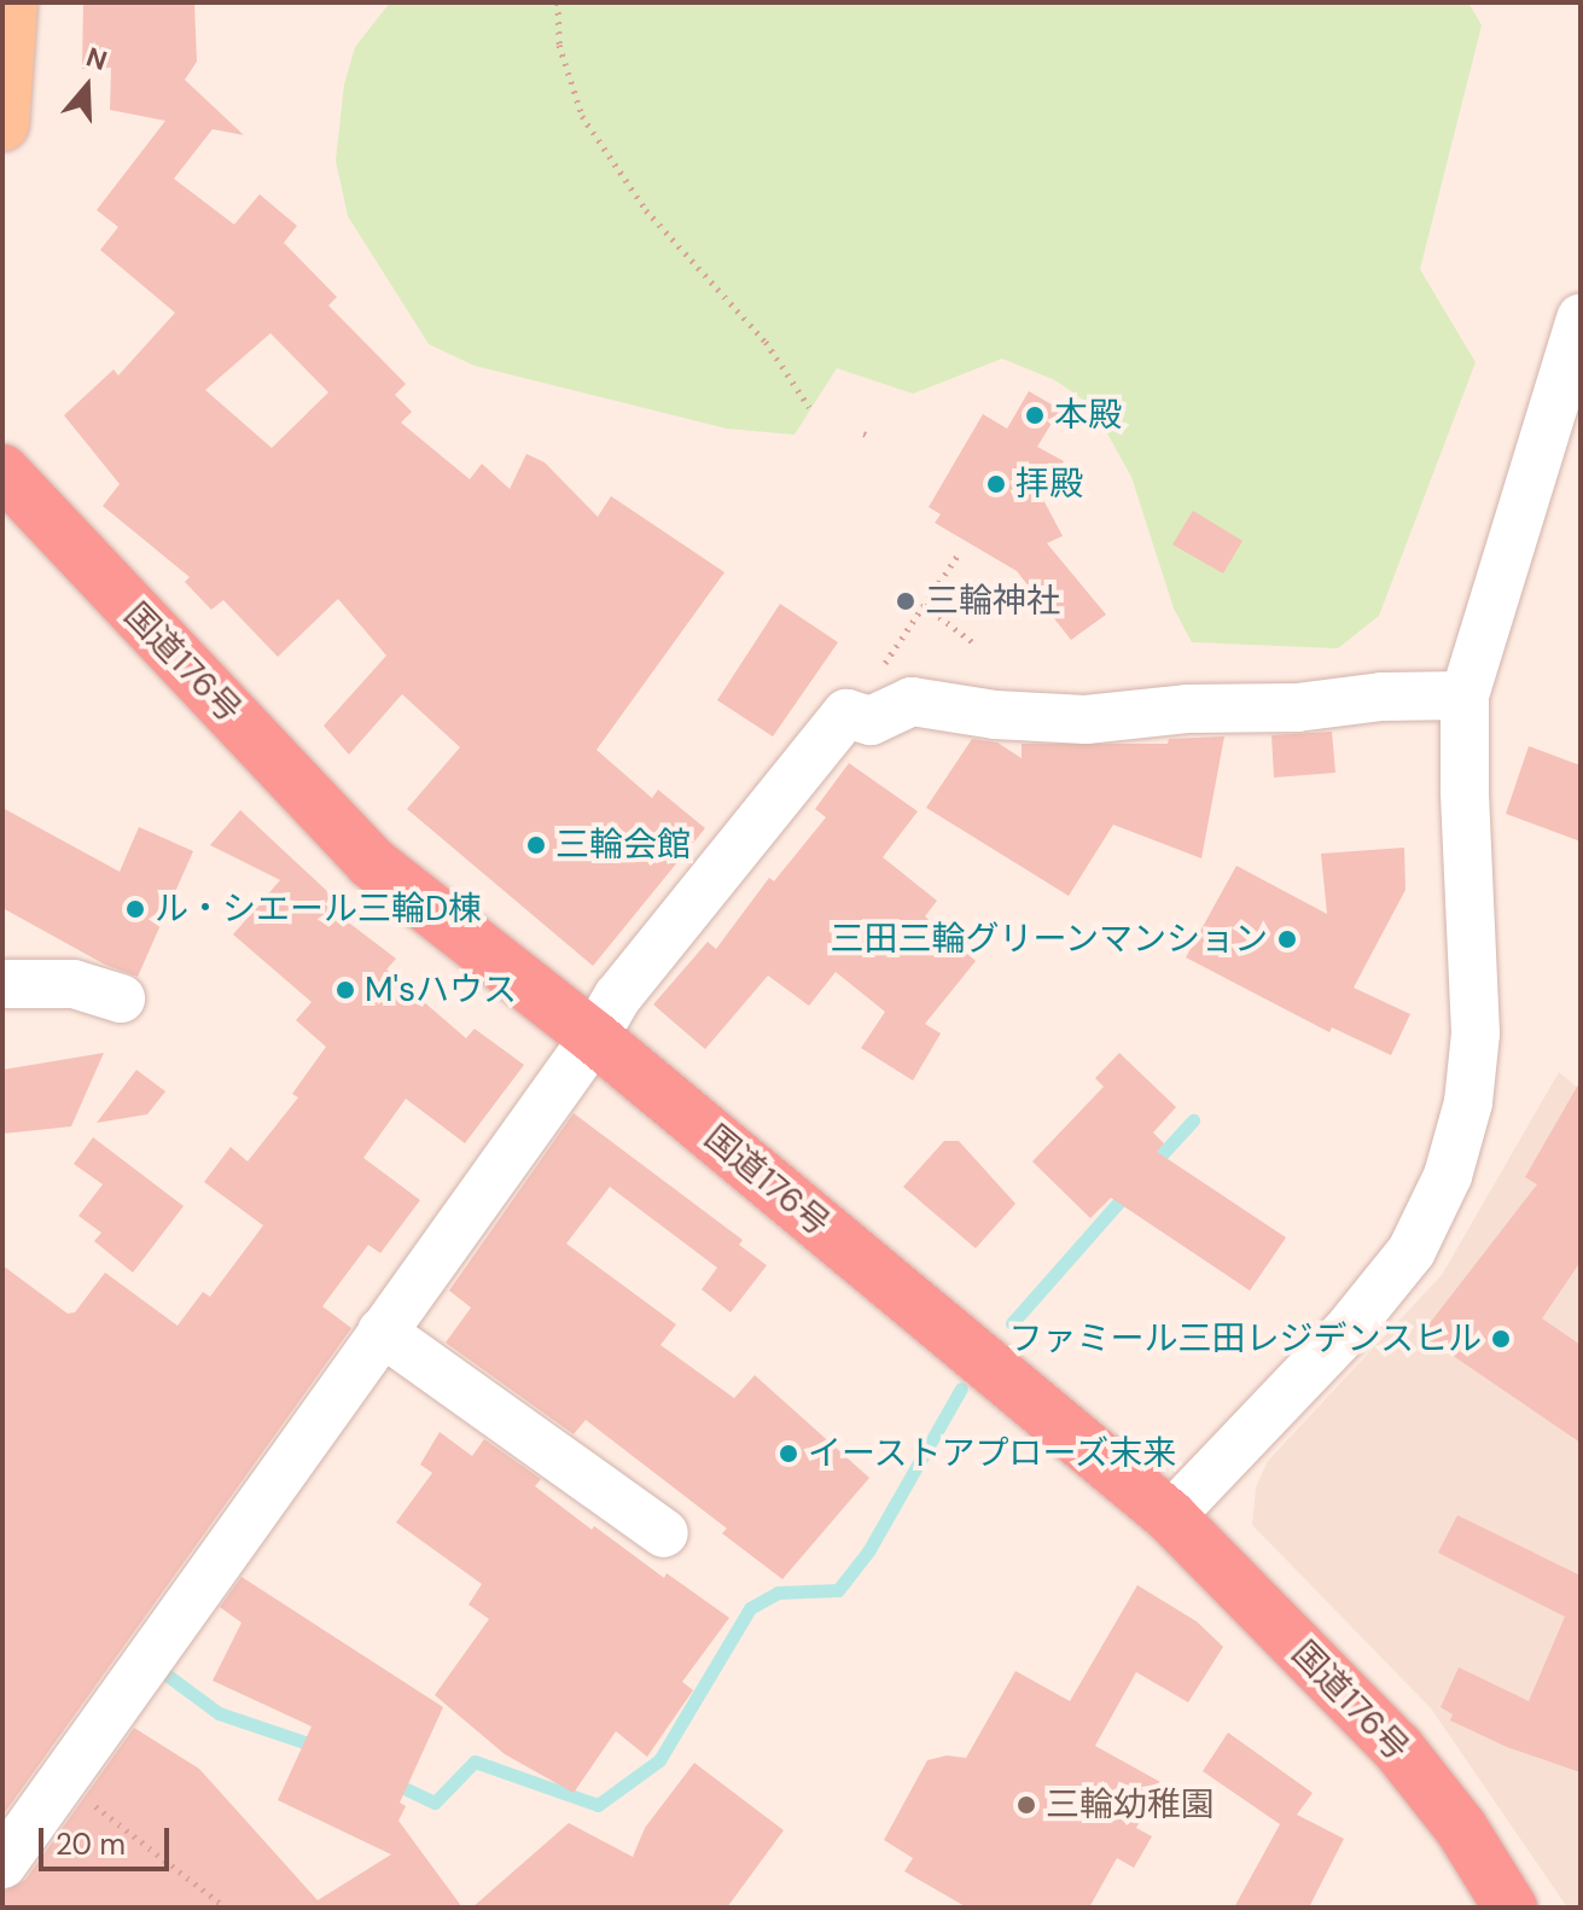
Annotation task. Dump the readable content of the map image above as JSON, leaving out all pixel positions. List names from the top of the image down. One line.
{"streets":{"highway":["国道176号"]},"places":["本殿","拝殿","三輪神社","三輪会館","ル・シエール三輪D棟","三田三輪グリーンマンション","M'sハウス","ファミール三田レジデンスヒル","イーストアプローズ末来","三輪幼稚園"],"scale_bar":"20 m","north":"top"}
